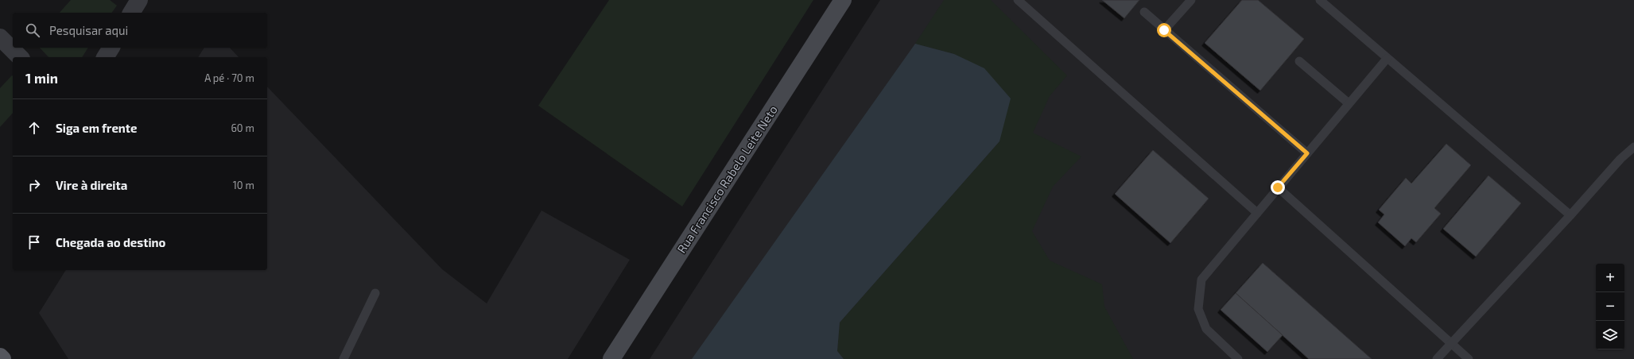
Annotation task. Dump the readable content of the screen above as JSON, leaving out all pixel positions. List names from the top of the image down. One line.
{"streets":{"street":["Rua Francisco Rabelo Leite Neto"]},"page":{"search":"Pesquisar aqui","heading":["1 min","A pé · 70 m"],"list":[["Siga em frente","60 m"],["Vire à direita","10 m"],"Chegada ao destino"],"map_buttons":["+","−"]}}
